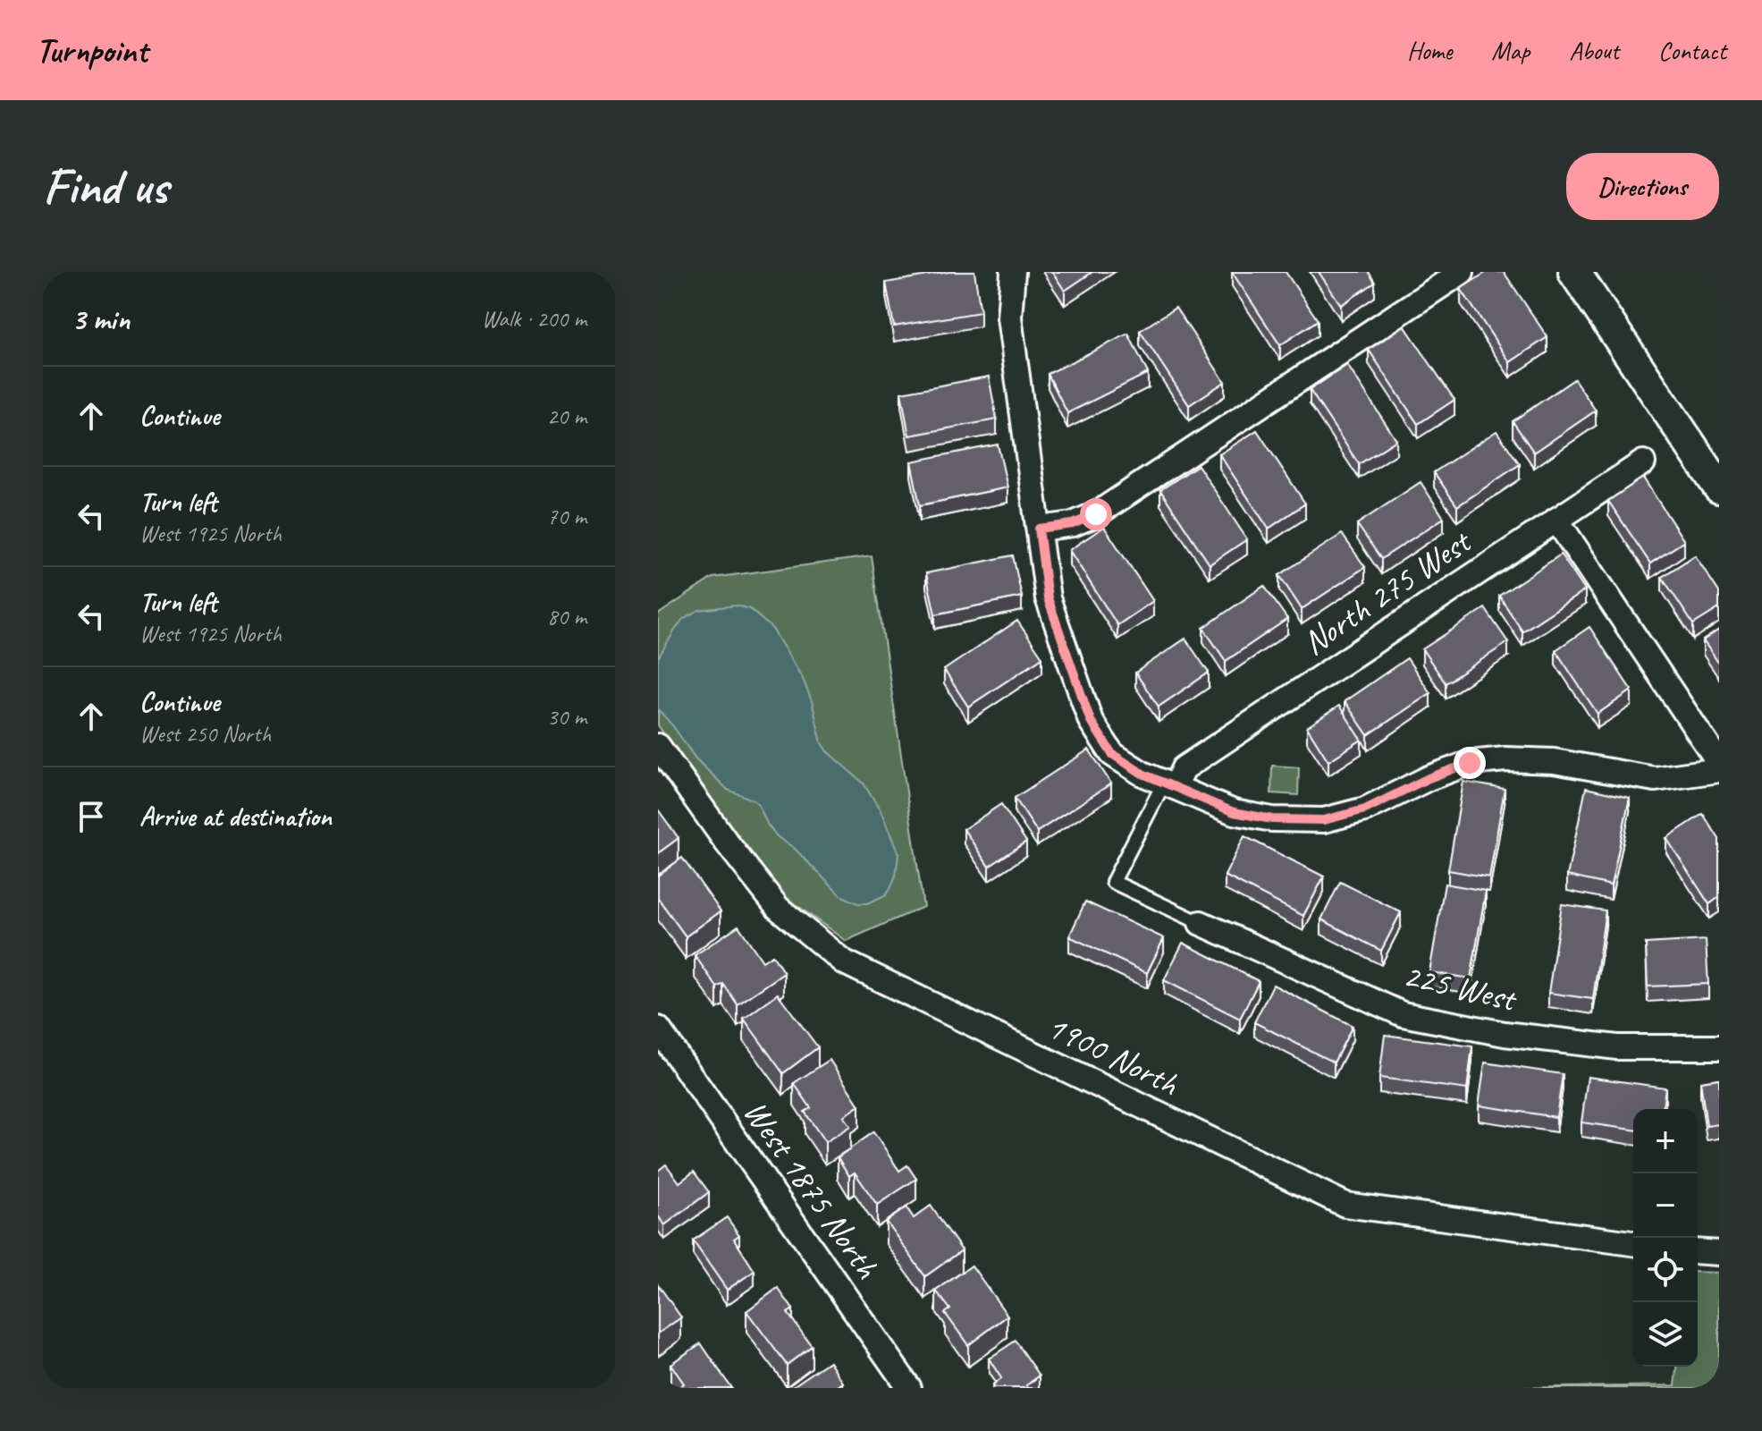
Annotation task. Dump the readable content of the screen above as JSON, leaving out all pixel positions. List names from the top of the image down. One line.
{"streets":{"street":["North 275 West","225 West","1900 North","West 1875 North"]},"page":{"header":"Turnpoint","nav":["Home","Map","About","Contact"],"buttons":"Directions","title":"Find us","heading":["3 min","Walk · 200 m"],"list":[["Continue","20 m"],["Turn left","West 1925 North","70 m"],["Turn left","West 1925 North","80 m"],["Continue","West 250 North","30 m"],"Arrive at destination"],"map_buttons":["+","−"]}}
